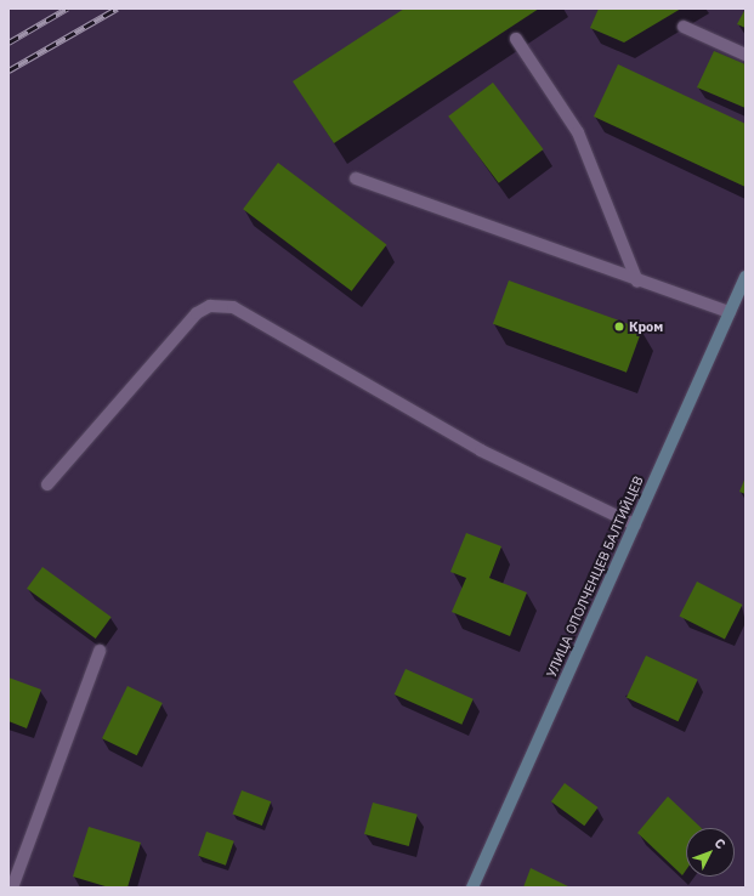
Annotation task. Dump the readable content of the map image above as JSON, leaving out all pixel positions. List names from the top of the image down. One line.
{"streets":{"main road":["УЛИЦА ОПОЛЧЕНЦЕВ БАЛТИЙЦЕВ"]},"places":["Кром"],"north":"top right"}
